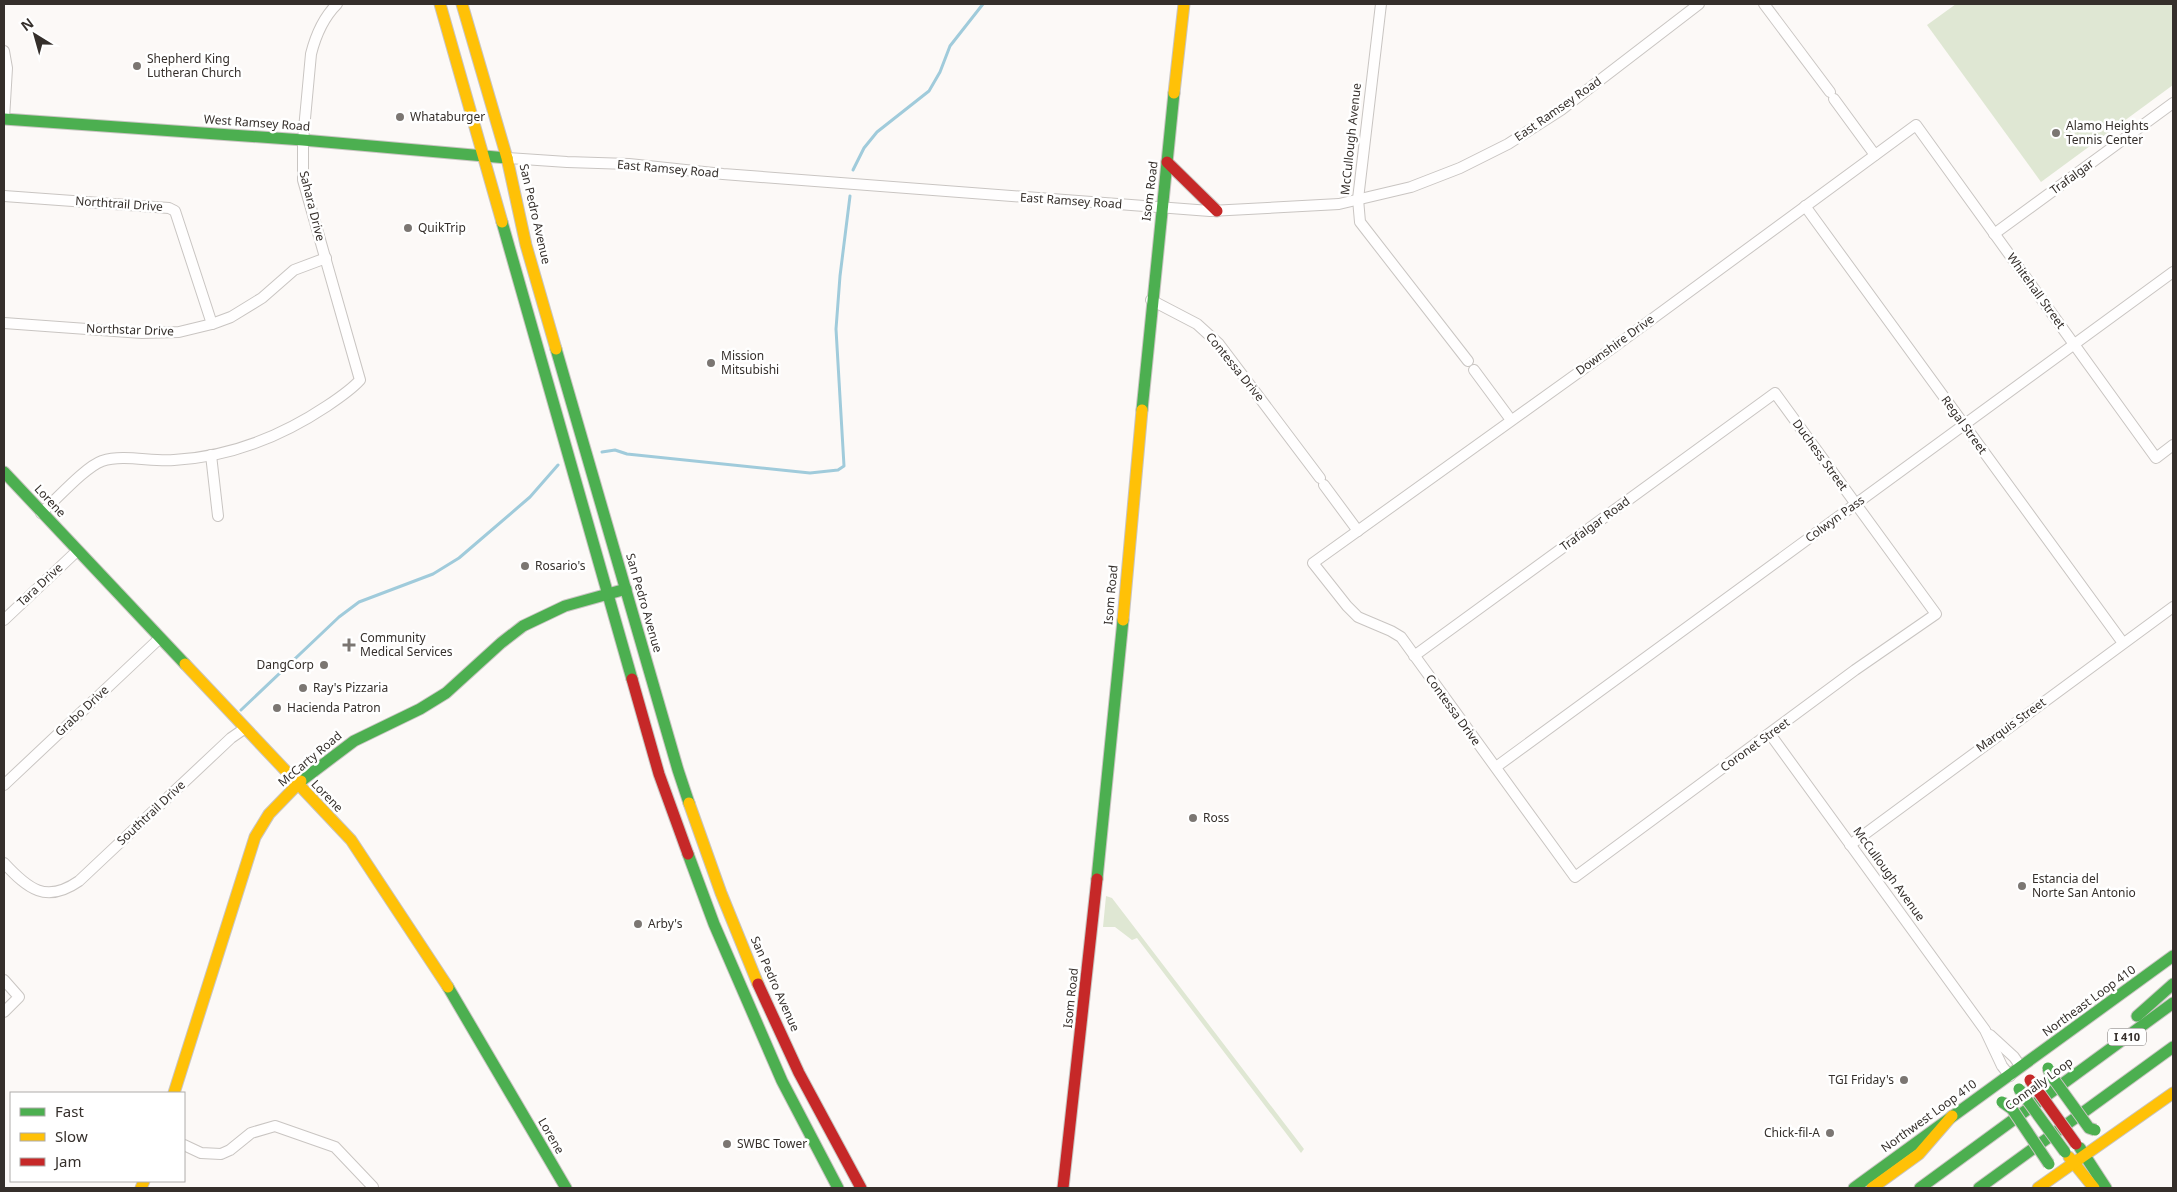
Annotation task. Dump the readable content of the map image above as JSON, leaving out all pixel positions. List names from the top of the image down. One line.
{"streets":{"main road":["West Ramsey Road","McCullough Avenue","Isom Road","San Pedro Avenue","Lorene","McCarty Road","Northeast Loop 410","I 410","Connally Loop","Northwest Loop 410"],"street":["East Ramsey Road","Trafalgar","Northtrail Drive","Sahara Drive","Whitehall Street","Northstar Drive","Downshire Drive","Contessa Drive","Regal Street","Duchess Street","Colwyn Pass","Trafalgar Road","Tara Drive","Grabo Drive","Marquis Street","Coronet Street","Southtrail Drive"]},"crossings":[["East Ramsey Road","West Ramsey Road"],["East Ramsey Road","McCullough Avenue"],["East Ramsey Road","Isom Road"],["East Ramsey Road","San Pedro Avenue"],["West Ramsey Road","Sahara Drive"],["West Ramsey Road","San Pedro Avenue"],["McCullough Avenue","Marquis Street"],["McCullough Avenue","Coronet Street"],["McCullough Avenue","Northeast Loop 410"],["McCullough Avenue","Northwest Loop 410"],["Trafalgar","Whitehall Street"],["Isom Road","Contessa Drive"],["Northtrail Drive","Northstar Drive"],["Sahara Drive","Northstar Drive"],["San Pedro Avenue","McCarty Road"],["Whitehall Street","Downshire Drive"],["Whitehall Street","Colwyn Pass"],["Downshire Drive","Contessa Drive"],["Downshire Drive","Regal Street"],["Contessa Drive","Colwyn Pass"],["Contessa Drive","Trafalgar Road"],["Contessa Drive","Coronet Street"],["Regal Street","Colwyn Pass"],["Regal Street","Marquis Street"],["Duchess Street","Colwyn Pass"],["Duchess Street","Trafalgar Road"],["Duchess Street","Coronet Street"],["Lorene","Tara Drive"],["Lorene","Grabo Drive"],["Lorene","McCarty Road"],["Lorene","Southtrail Drive"],["Northeast Loop 410","Northwest Loop 410"]],"places":{"other":["Shepherd King Lutheran Church","Whataburger","Alamo Heights Tennis Center","QuikTrip","Mission Mitsubishi","Rosario's","DangCorp","Ray's Pizzaria","Hacienda Patron","Ross","Estancia del Norte San Antonio","Arby's","TGI Friday's","Chick-fil-A","SWBC Tower"],"health":["Community Medical Services"]},"legend":["Fast","Slow","Jam"],"north":"top left"}
